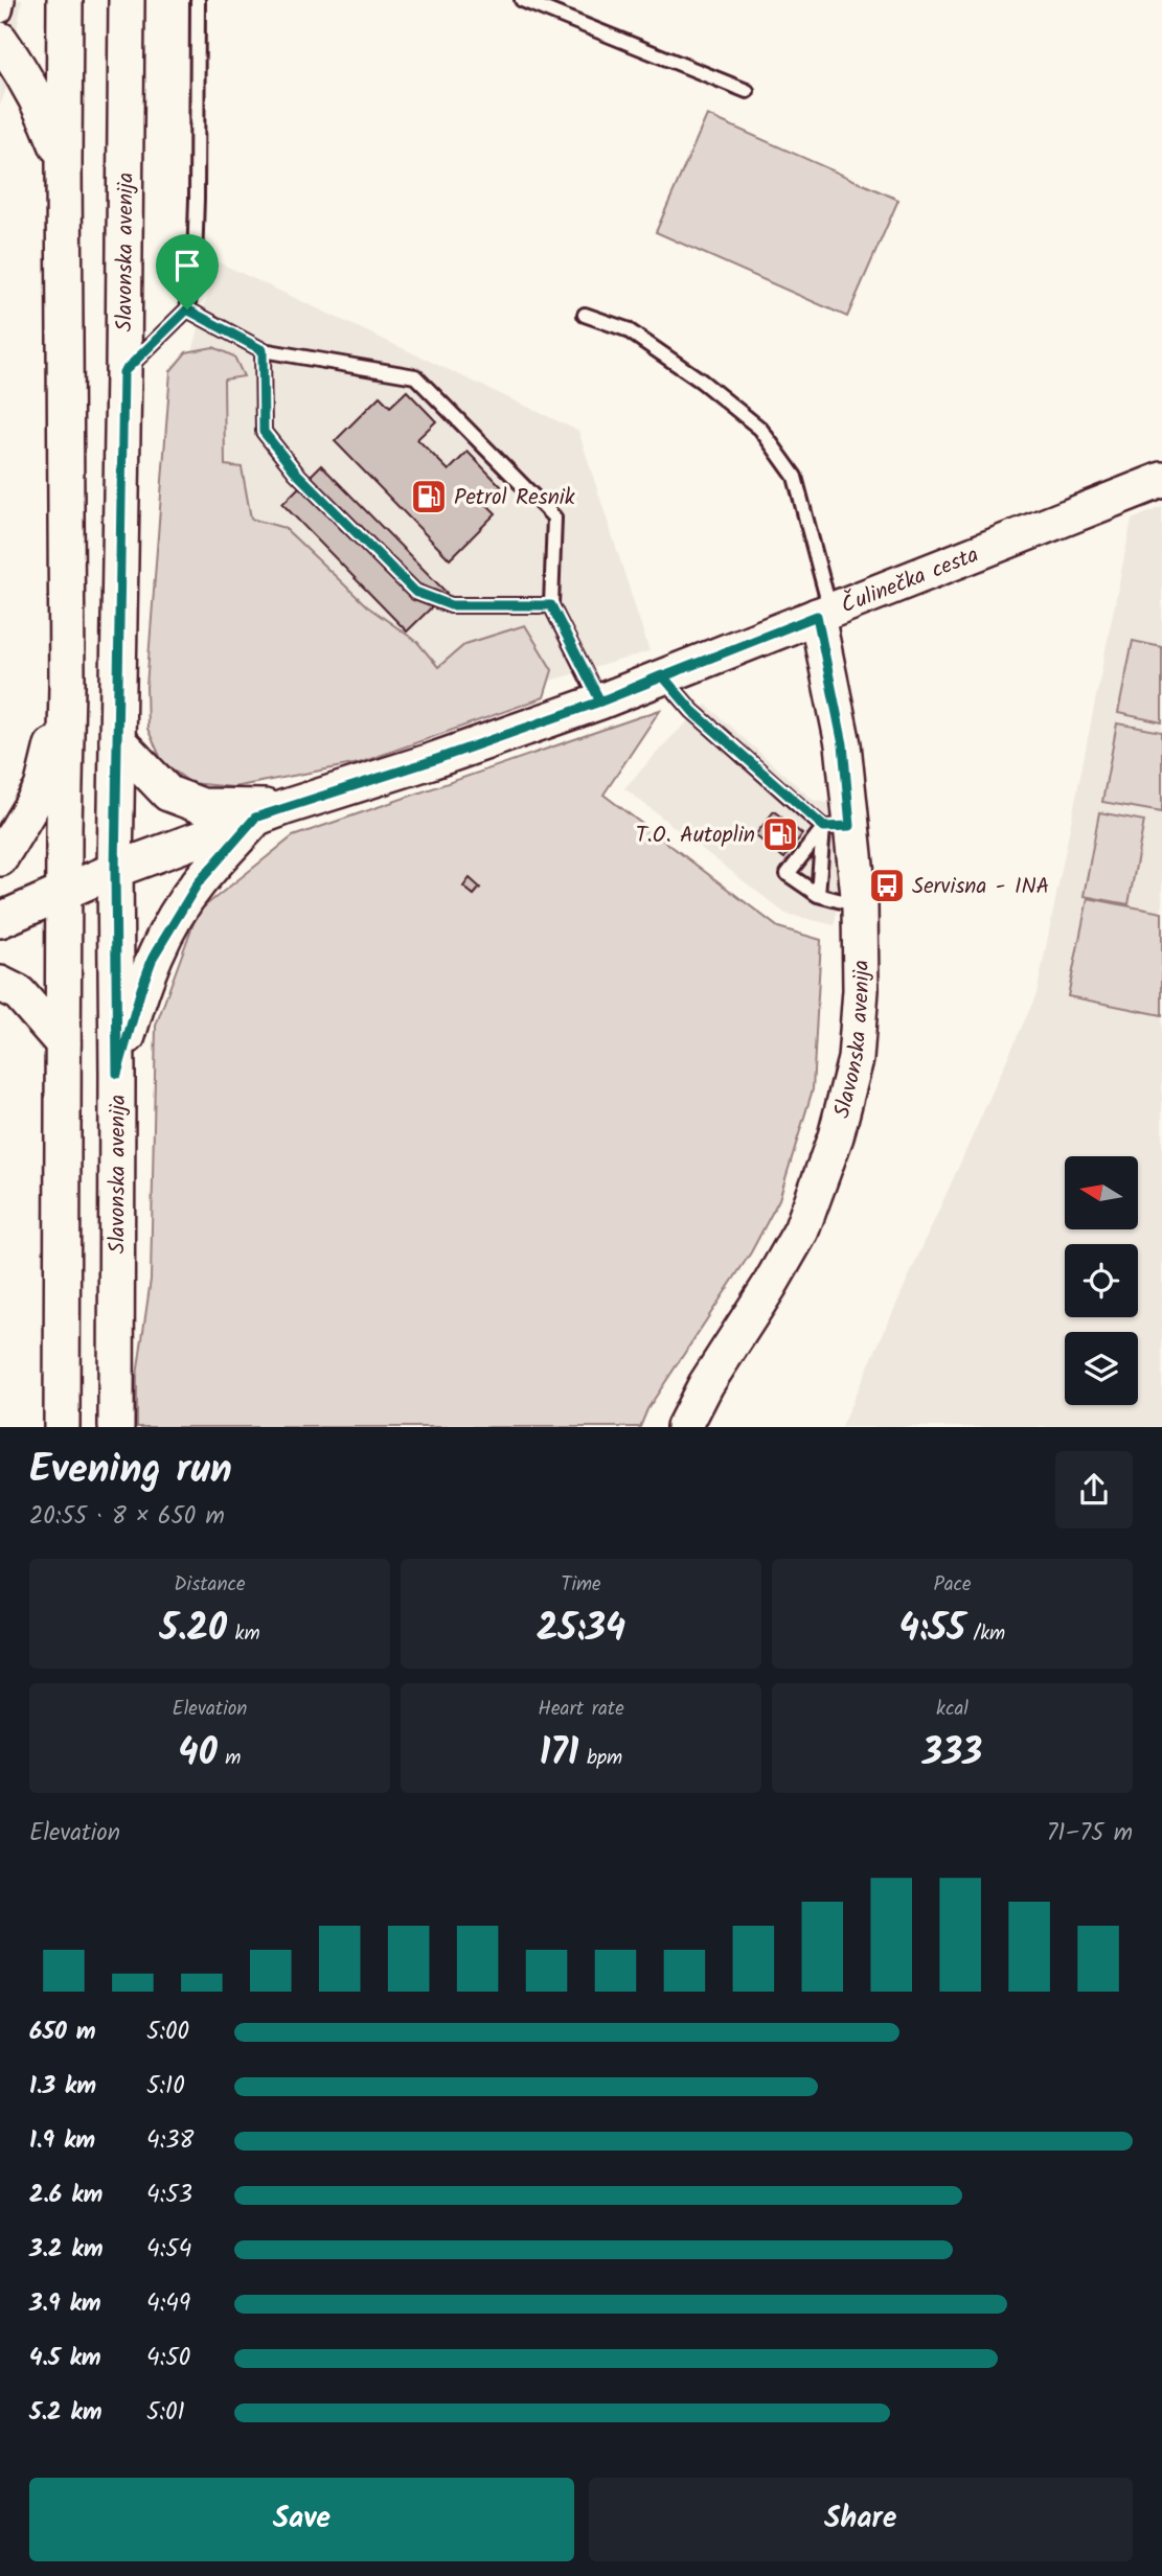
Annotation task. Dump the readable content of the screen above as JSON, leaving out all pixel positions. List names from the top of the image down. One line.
{"streets":{"main road":["Slavonska avenija","Čulinečka cesta"]},"crossings":[["Slavonska avenija","Čulinečka cesta"]],"places":{"fuel station":["Petrol Resnik","T.O. Autoplin"],"bus stop":["Servisna - INA"]},"north":"left","page":{"heading":["Evening run","20:55 · 8 × 650 m"],"stats":[["Distance","5.20 km"],["Time","25:34"],["Pace","4:55 /km"],["Elevation","40 m"],["Heart rate","171 bpm"],["kcal","333"]],"chart":["Elevation","71–75 m"],"list":[{"name":"650 m","note":"5:00"},{"name":"1.3 km","note":"5:10"},{"name":"1.9 km","note":"4:38"},{"name":"2.6 km","note":"4:53"},{"name":"3.2 km","note":"4:54"},{"name":"3.9 km","note":"4:49"},{"name":"4.5 km","note":"4:50"},{"name":"5.2 km","note":"5:01"}],"buttons":["Save","Share"]}}
